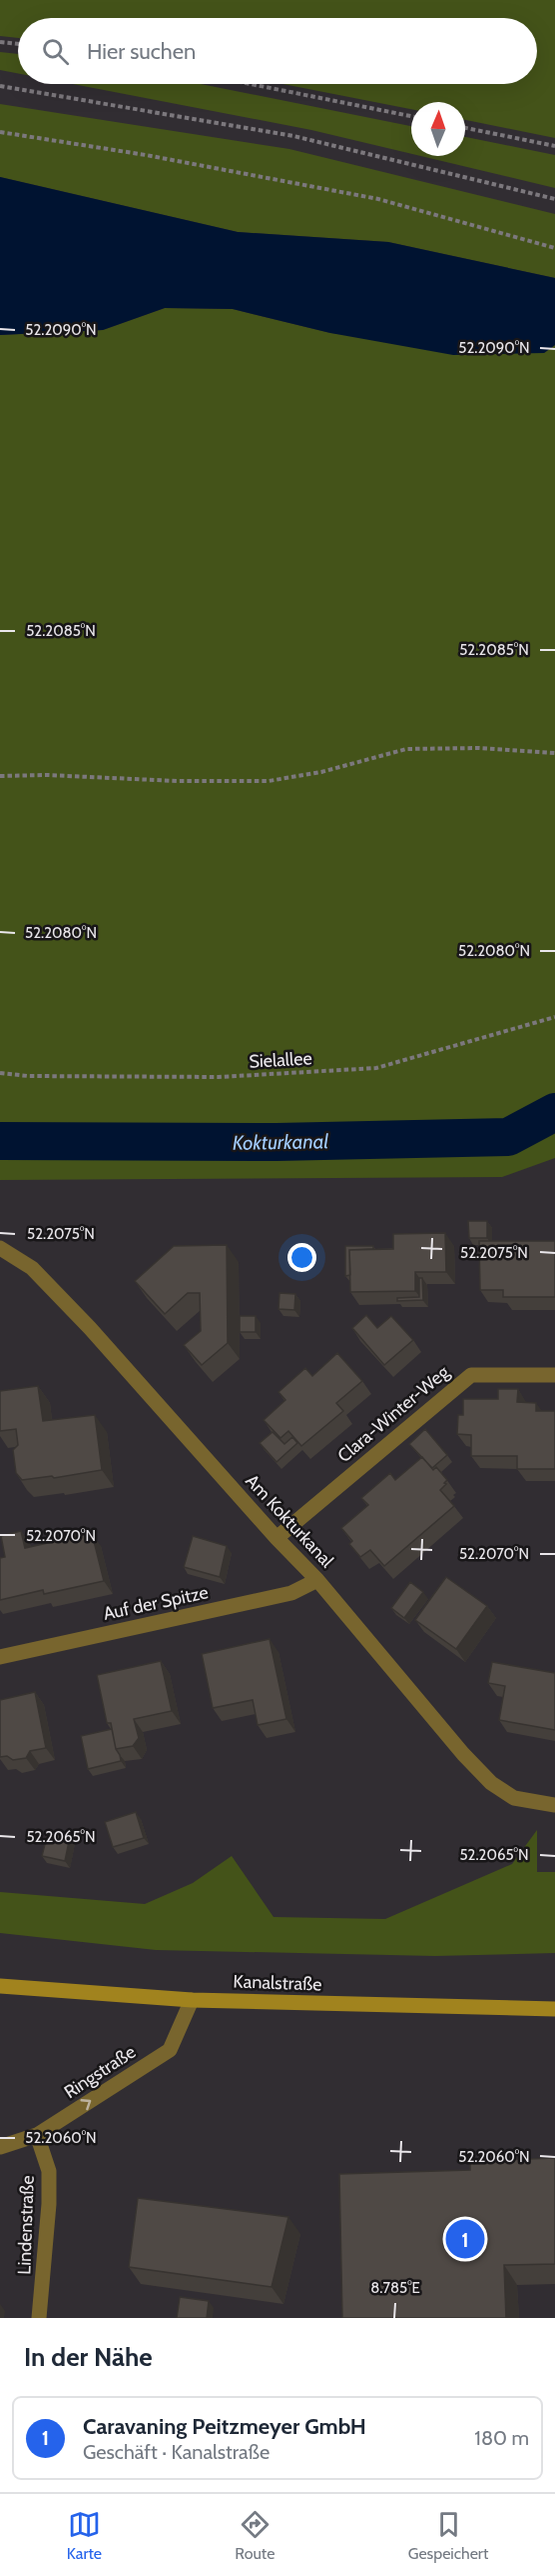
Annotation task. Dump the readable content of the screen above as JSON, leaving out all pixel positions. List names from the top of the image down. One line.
{"streets":{"main road":["Kanalstraße"],"street":["Clara-Winter-Weg","Am Kokturkanal","Auf der Spitze","Ringstraße","Lindenstraße"],"path":["Sielallee"]},"crossings":[["Clara-Winter-Weg","Am Kokturkanal"],["Am Kokturkanal","Auf der Spitze"],["Kanalstraße","Ringstraße"],["Ringstraße","Lindenstraße"]],"one_way":["Ringstraße"],"water":["Kokturkanal"],"north":"top","page":{"search":"Hier suchen","pins":"1","heading":"In der Nähe","list":[{"mark":"1","name":"Caravaning Peitzmeyer GmbH","note":"Geschäft · Kanalstraße","value":"180 m"}],"nav":["Karte","Route","Gespeichert"]},"coordinates":["52.2090°N","52.2085°N","52.2080°N","52.2075°N","52.2070°N","52.2065°N","52.2060°N","8.785°E"]}
